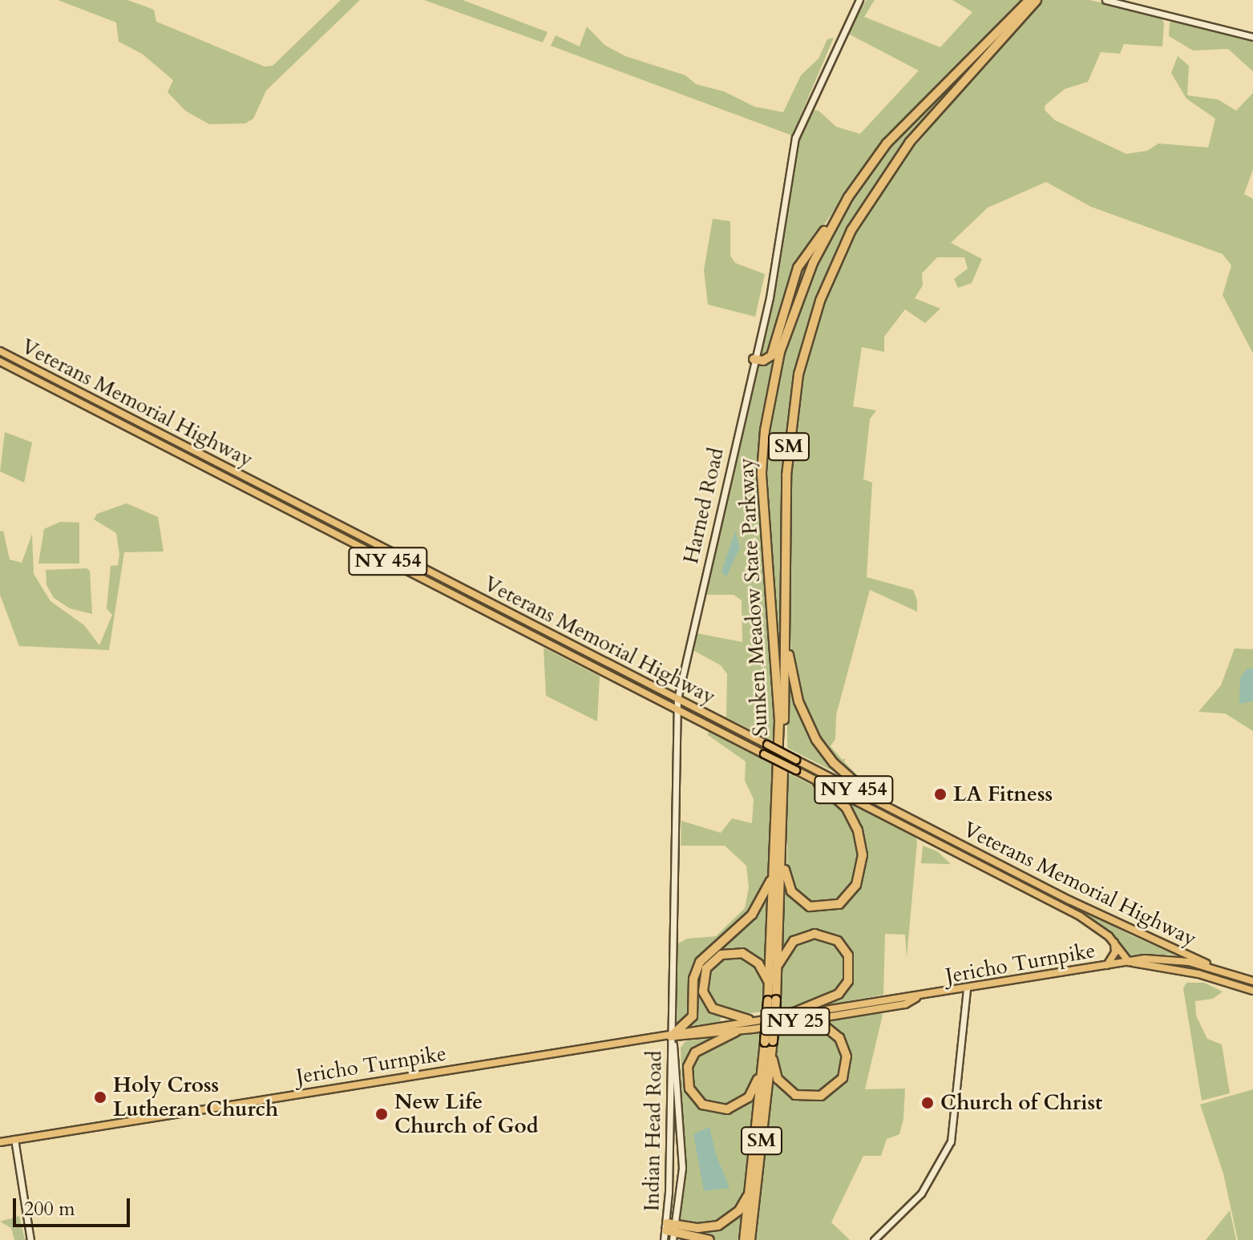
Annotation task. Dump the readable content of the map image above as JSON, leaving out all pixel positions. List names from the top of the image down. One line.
{"streets":{"highway":["SM","Sunken Meadow State Parkway"],"main road":["Veterans Memorial Highway","Harned Road","NY 454","Jericho Turnpike","NY 25","Indian Head Road"]},"crossings":[["Veterans Memorial Highway","Harned Road"],["Veterans Memorial Highway","Jericho Turnpike"],["Harned Road","Jericho Turnpike"],["Harned Road","Indian Head Road"],["Jericho Turnpike","Indian Head Road"]],"places":["LA Fitness","Holy Cross Lutheran Church","Church of Christ","New Life Church of God"],"scale_bar":"200 m"}
